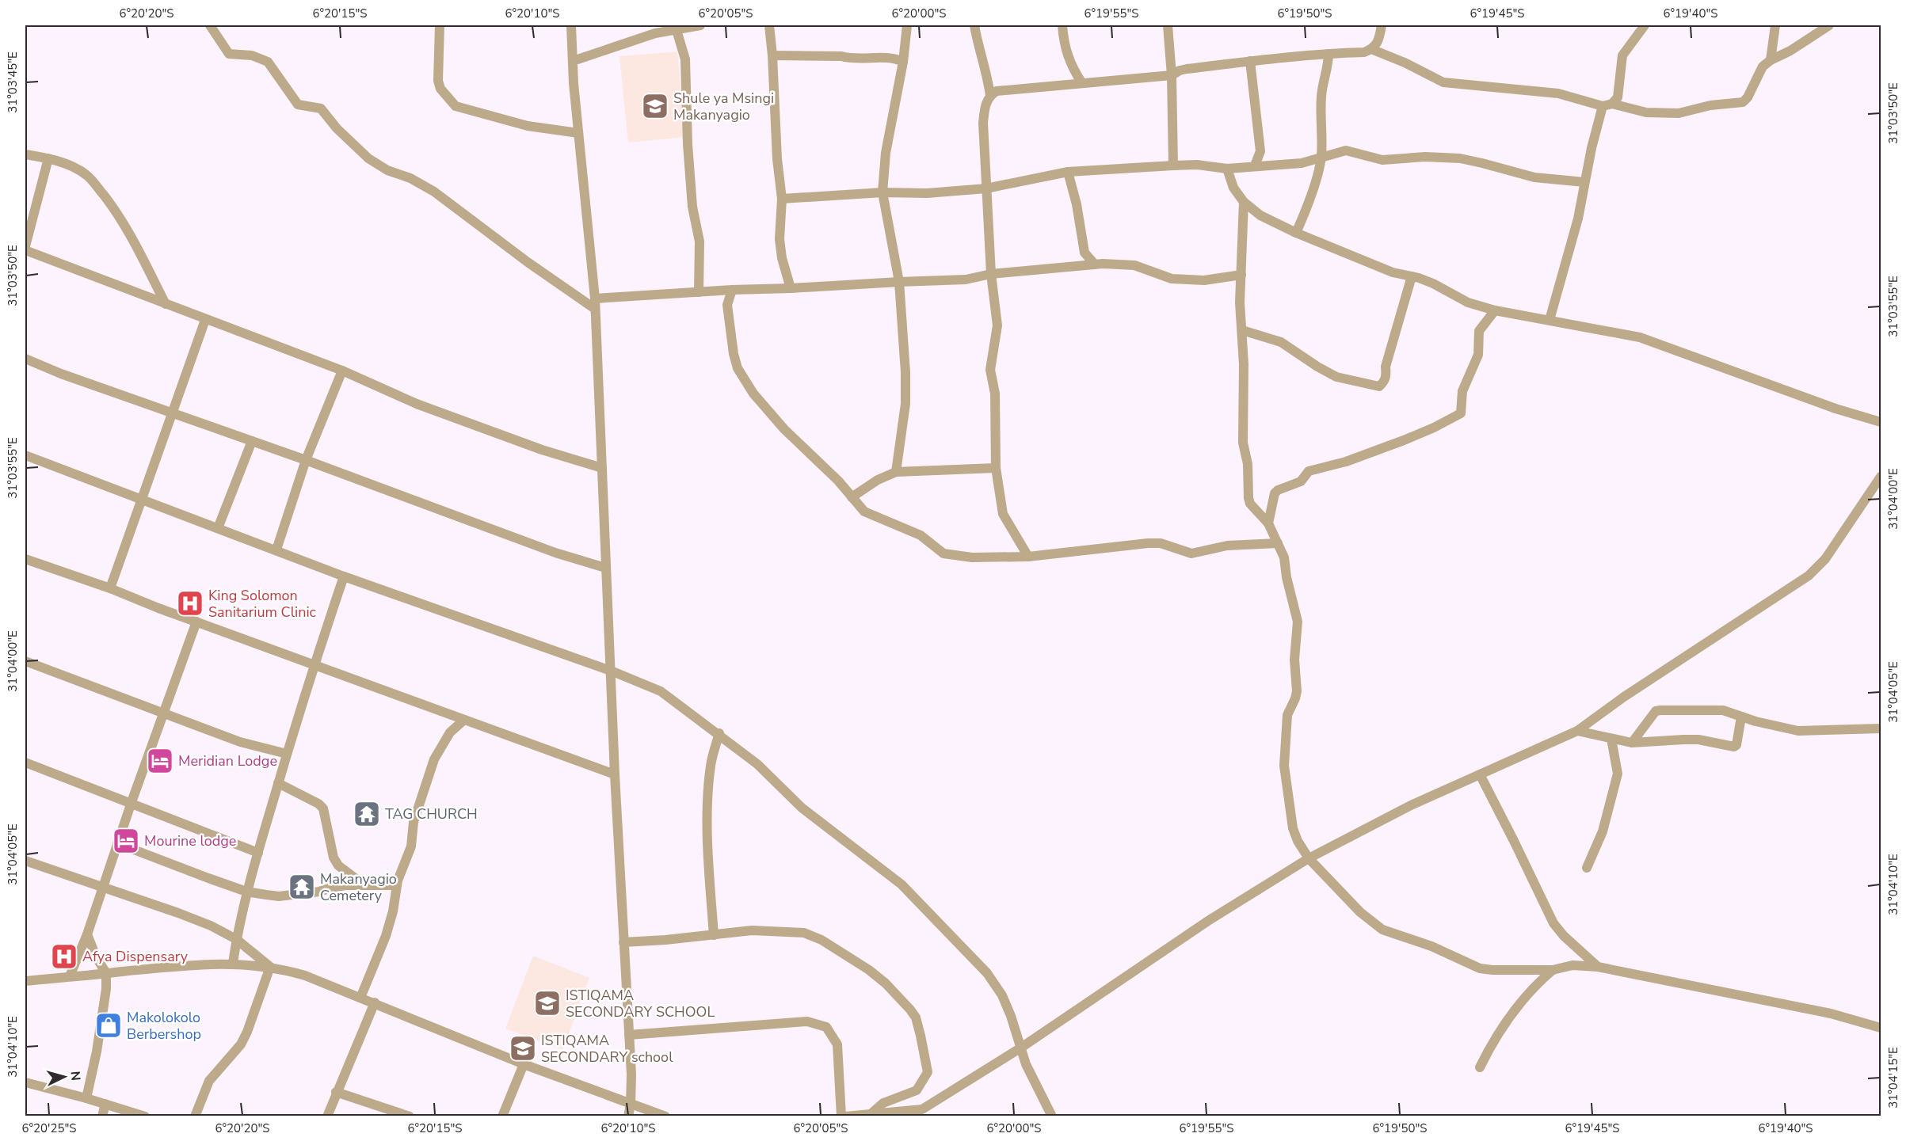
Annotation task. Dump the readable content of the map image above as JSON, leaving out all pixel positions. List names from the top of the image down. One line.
{"places":{"school or university":["Shule ya Msingi Makanyagio","ISTIQAMA SECONDARY SCHOOL","ISTIQAMA SECONDARY school"],"hospital":["King Solomon Sanitarium Clinic","Afya Dispensary"],"hotel":["Meridian Lodge","Mourine lodge"],"temple":["TAG CHURCH","Makanyagio Cemetery"],"shop":["Makolokolo Berbershop"]},"north":"right","coordinates":["6°20'20\"S","6°20'15\"S","6°20'10\"S","6°20'05\"S","6°20'00\"S","6°19'55\"S","6°19'50\"S","6°19'45\"S","6°19'40\"S","31°03'45\"E","31°03'50\"E","31°03'55\"E","31°04'00\"E","31°04'05\"E","31°04'10\"E","31°04'15\"E","6°20'25\"S"]}
